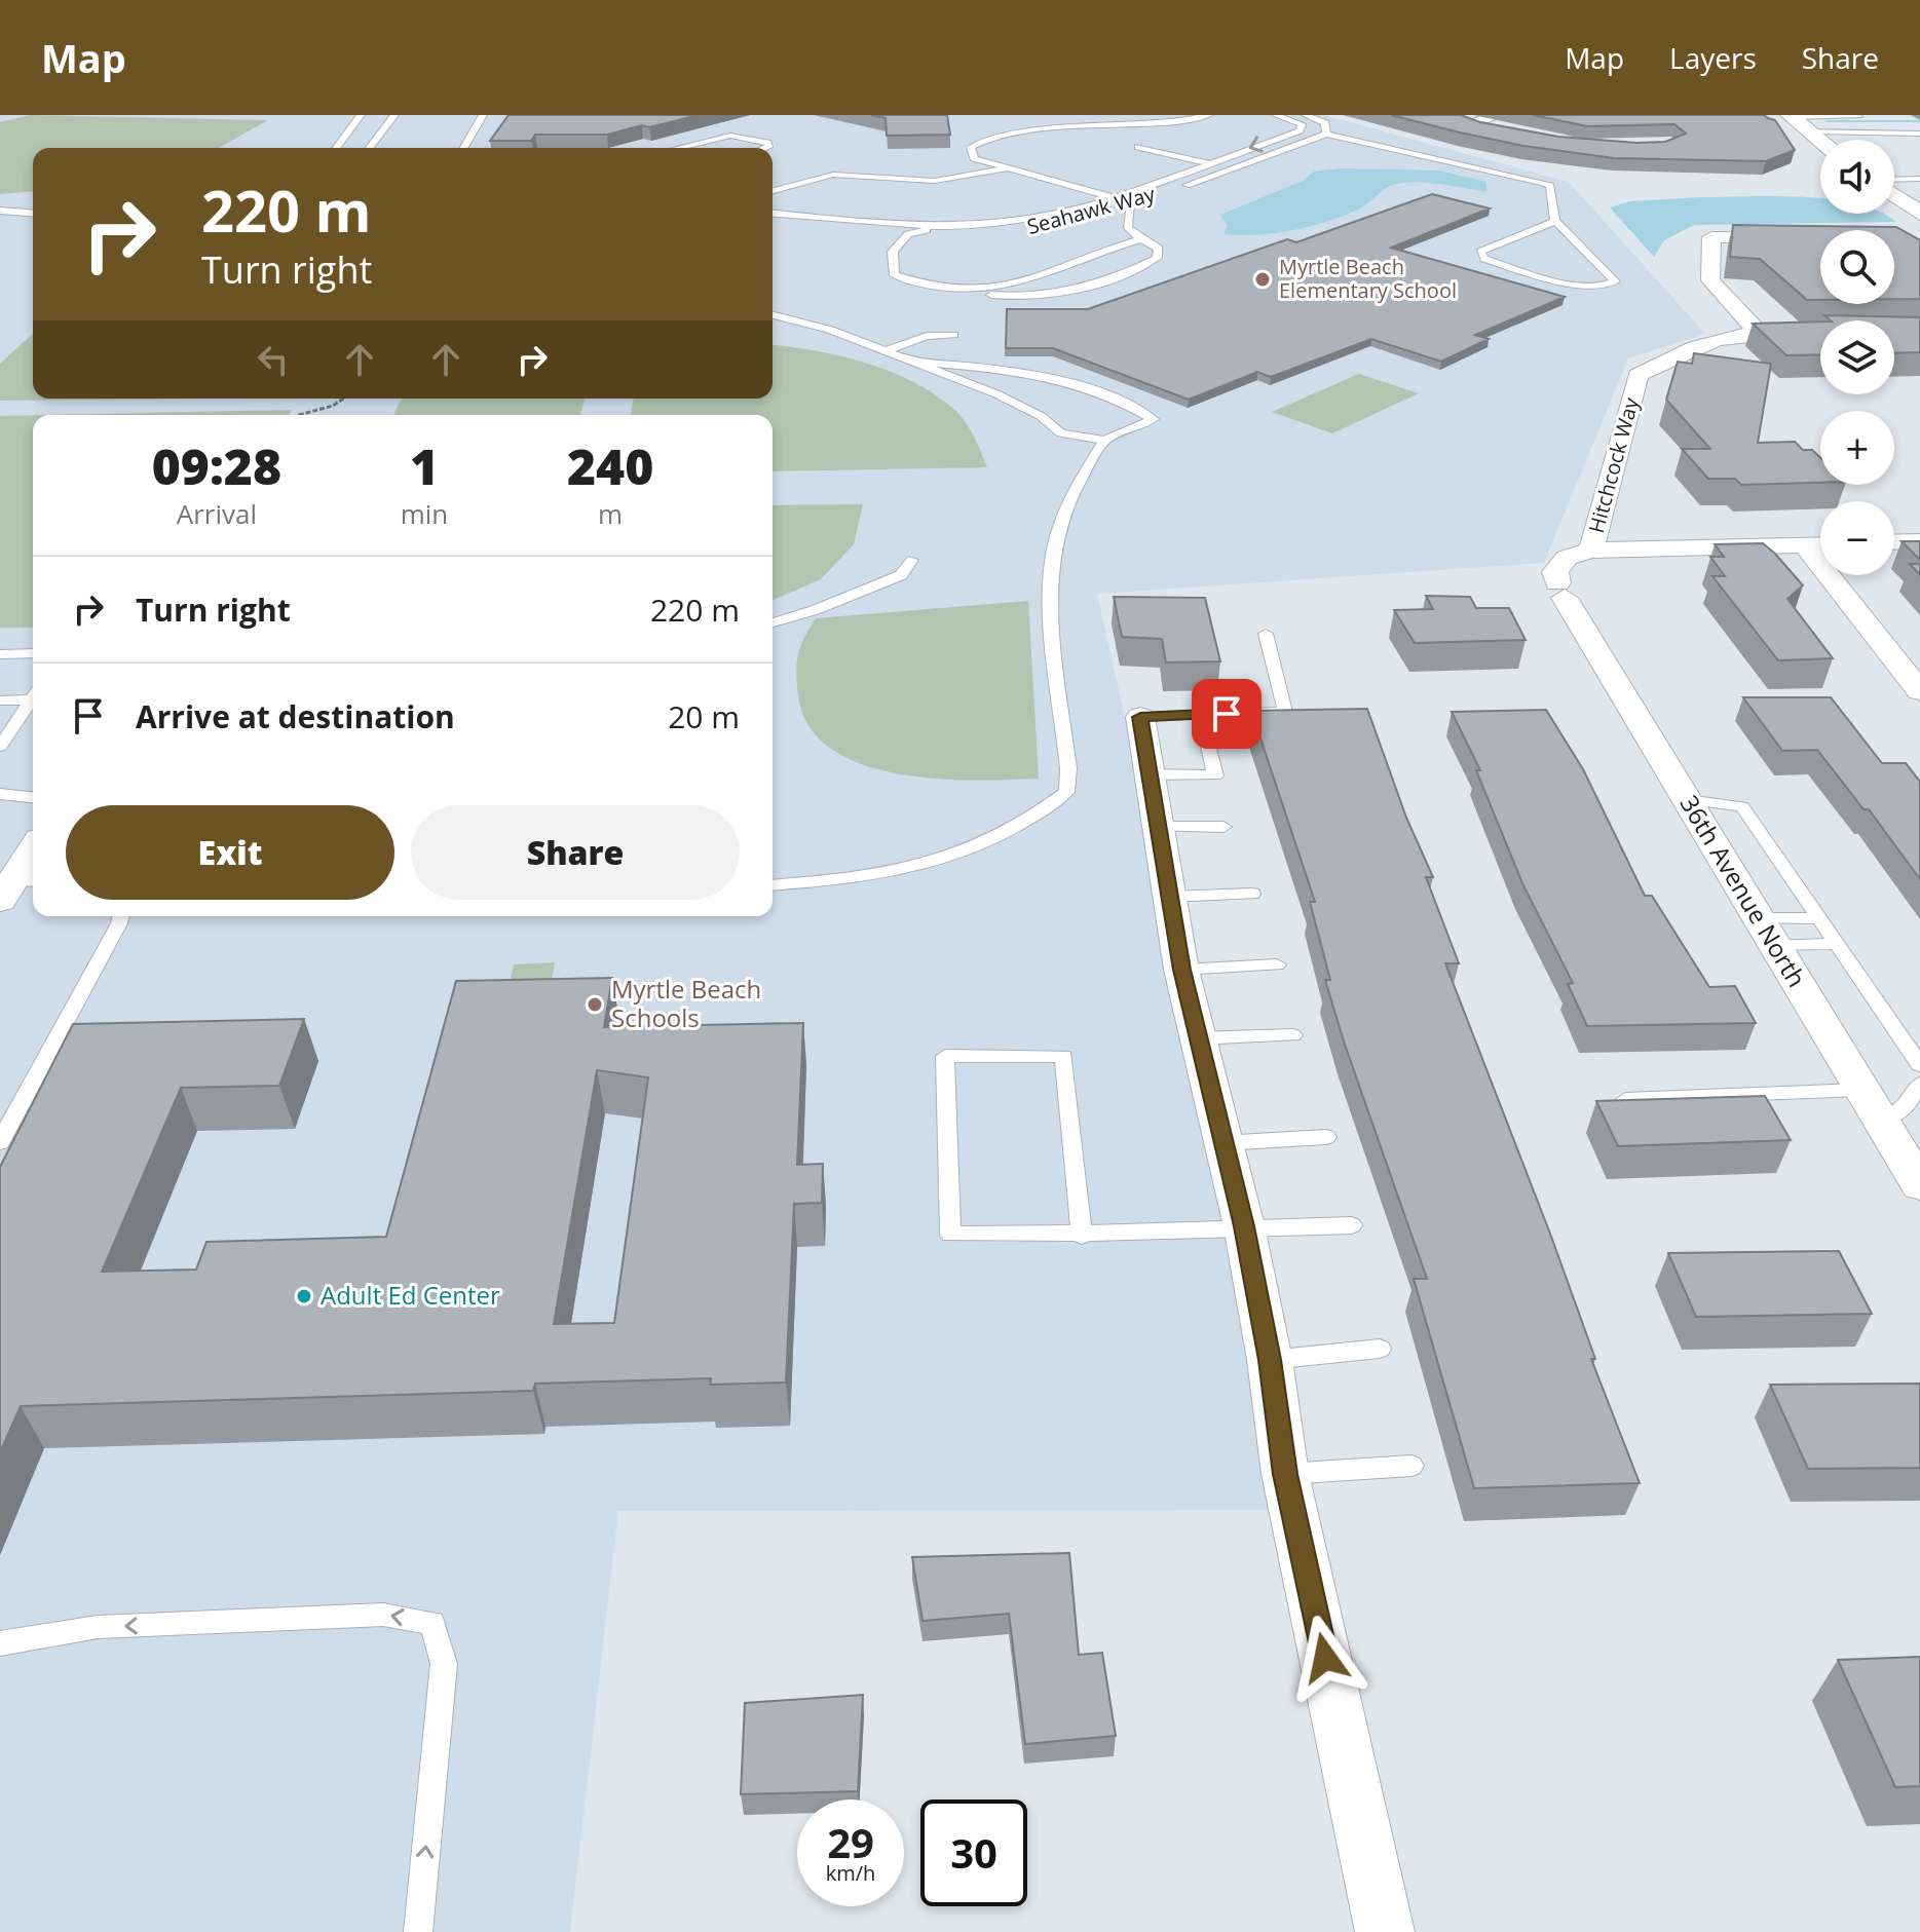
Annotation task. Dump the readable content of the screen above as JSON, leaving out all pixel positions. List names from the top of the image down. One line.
{"streets":{"street":["Hitchcock Way","36th Avenue North"],"lane":["Seahawk Way"]},"crossings":[["Hitchcock Way","36th Avenue North"]],"places":["Myrtle Beach Elementary School","Myrtle Beach Schools","Adult Ed Center"],"page":{"header":"Map","nav":["Map","Layers","Share"],"map_buttons":["+","−"],"turn":["220 m","Turn right"],"eta":["09:28","Arrival","1","min","240","m"],"list":[{"name":"Turn right","value":"220 m"},{"name":"Arrive at destination","value":"20 m"}],"buttons":["Exit","Share"],"speed":"29 km/h","limit":"30"}}
